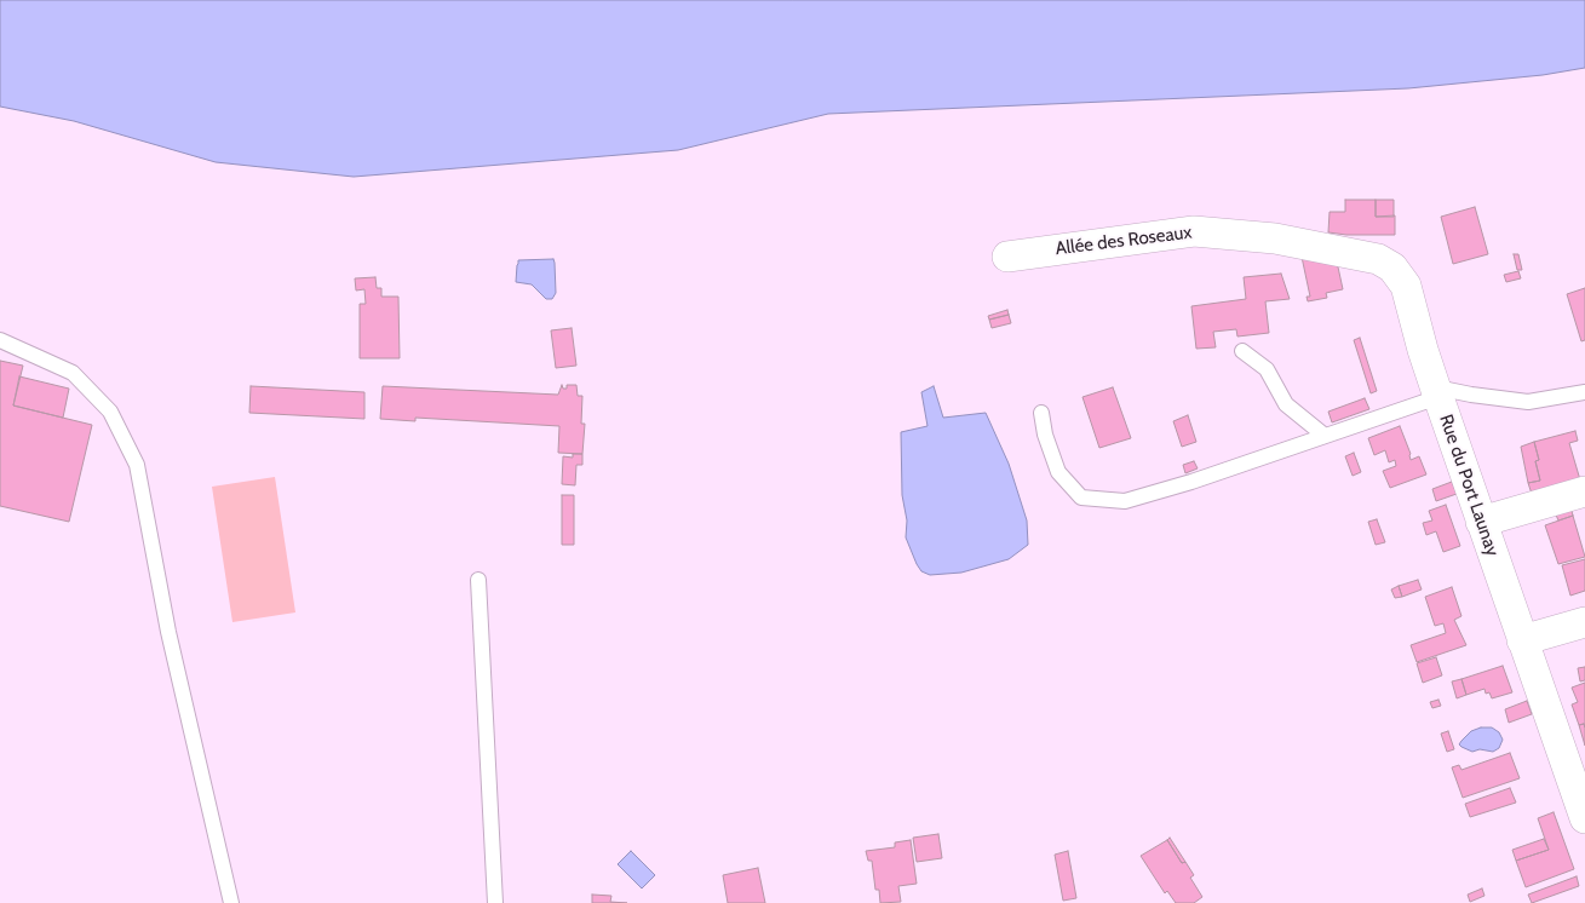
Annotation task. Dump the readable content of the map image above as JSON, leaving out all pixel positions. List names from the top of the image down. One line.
{"streets":{"street":["Allée des Roseaux","Rue du Port Launay"]},"crossings":[["Allée des Roseaux","Rue du Port Launay"]]}
